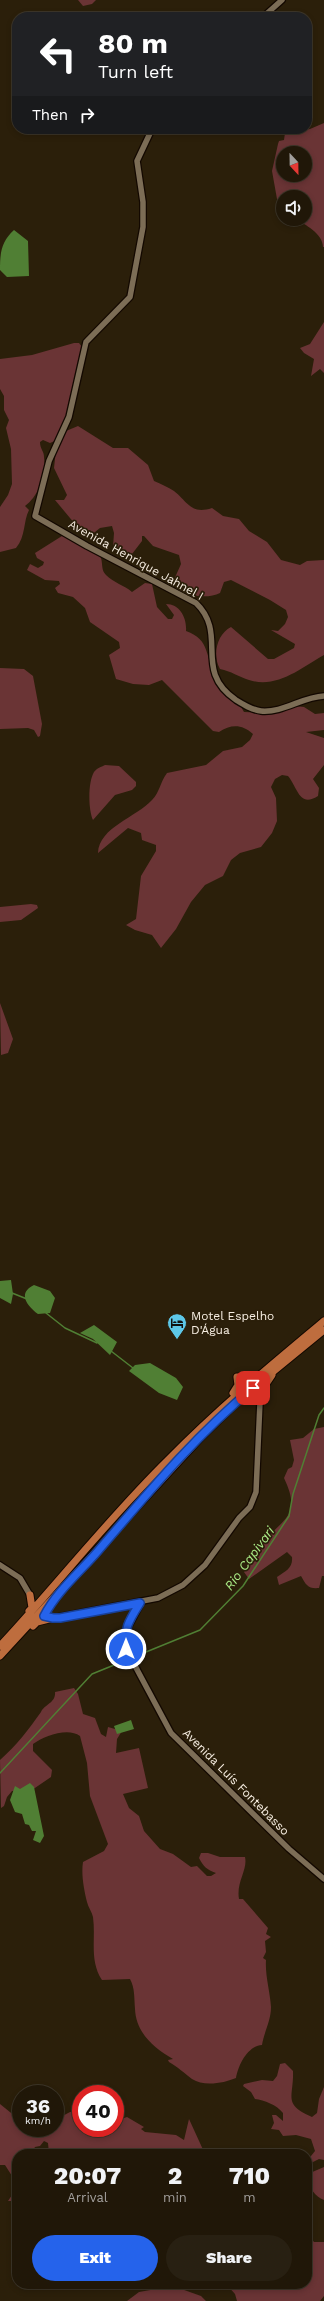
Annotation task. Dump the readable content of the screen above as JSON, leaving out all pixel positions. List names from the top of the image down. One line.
{"streets":{"street":["Avenida Henrique Jahnel I","Avenida Luís Fontebasso"]},"water":["Rio Capivari"],"places":{"hotel":["Motel Espelho D'Água"]},"north":"bottom","page":{"turn":["80 m","Turn left"],"then":"Then","speed":"36 km/h","limit":"40","eta":["20:07","Arrival","2","min","710","m"],"buttons":["Exit","Share"]}}
